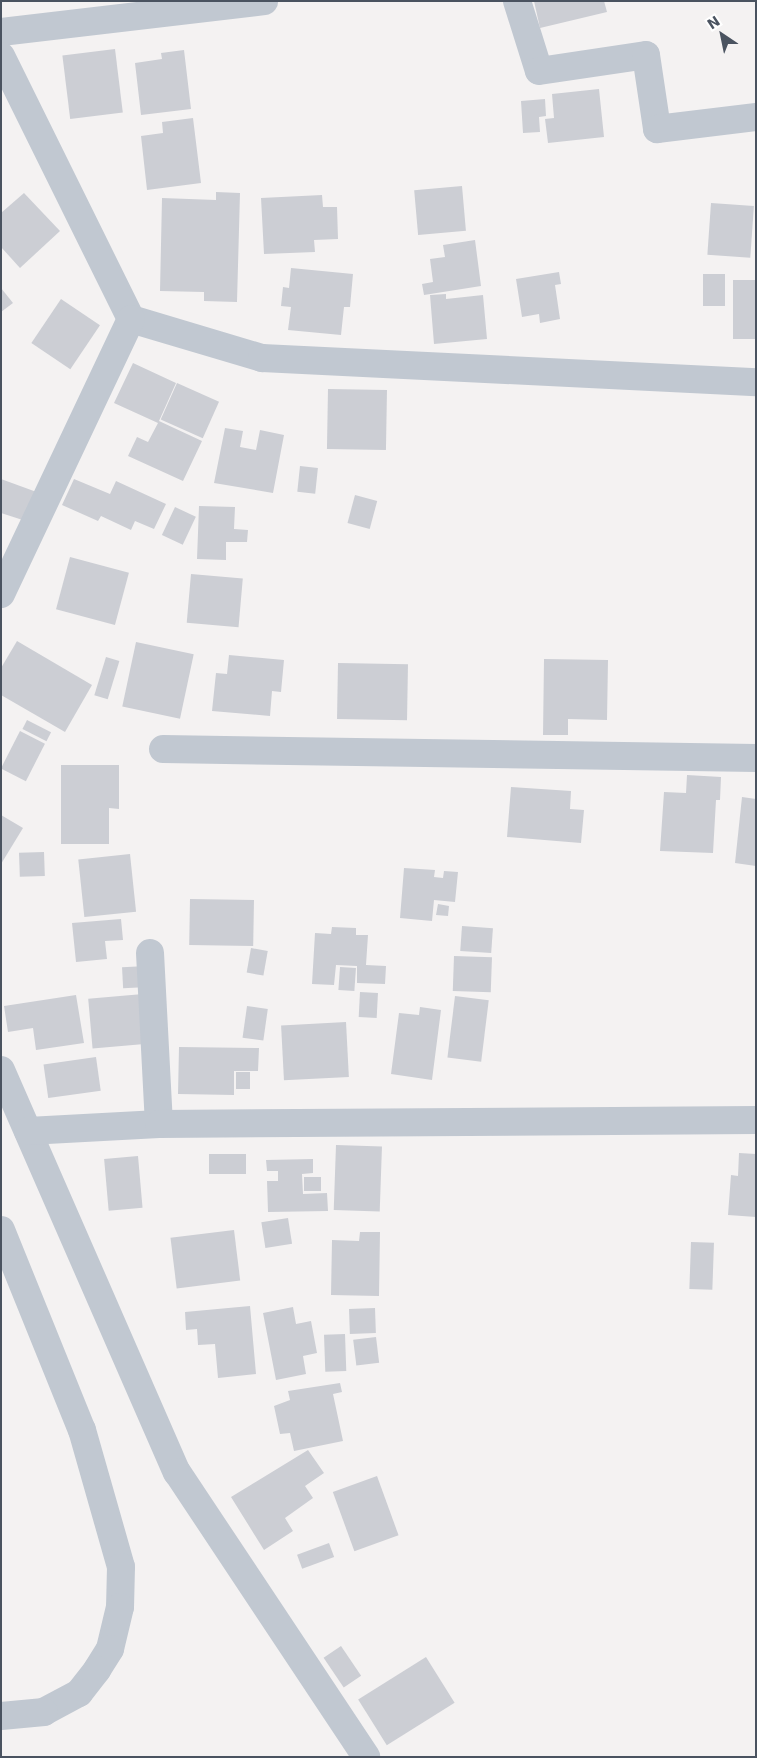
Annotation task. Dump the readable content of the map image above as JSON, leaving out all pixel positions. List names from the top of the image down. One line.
{"north":"top left"}
